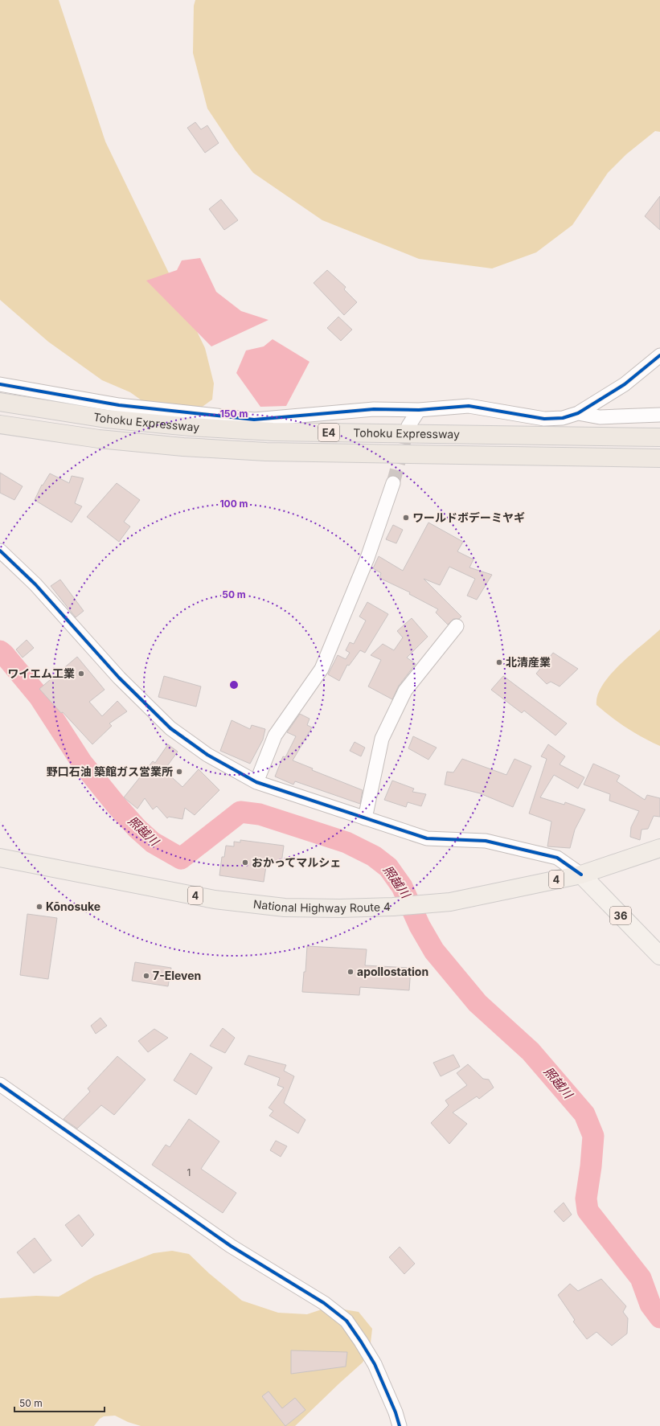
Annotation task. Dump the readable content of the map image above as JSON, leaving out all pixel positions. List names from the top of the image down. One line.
{"streets":{"highway":["Tohoku Expressway","E4","4","National Highway Route 4"],"main road":["36"]},"crossings":[["National Highway Route 4","36"]],"water":["照越川"],"places":["ワールドボデーミヤギ","北清産業","ワイエム工業","野口石油 築館ガス営業所","おかってマルシェ","Kōnosuke","apollostation","7-Eleven"],"house_numbers":["1"],"scale_bar":"50 m","rings":["150 m","100 m","50 m"]}
